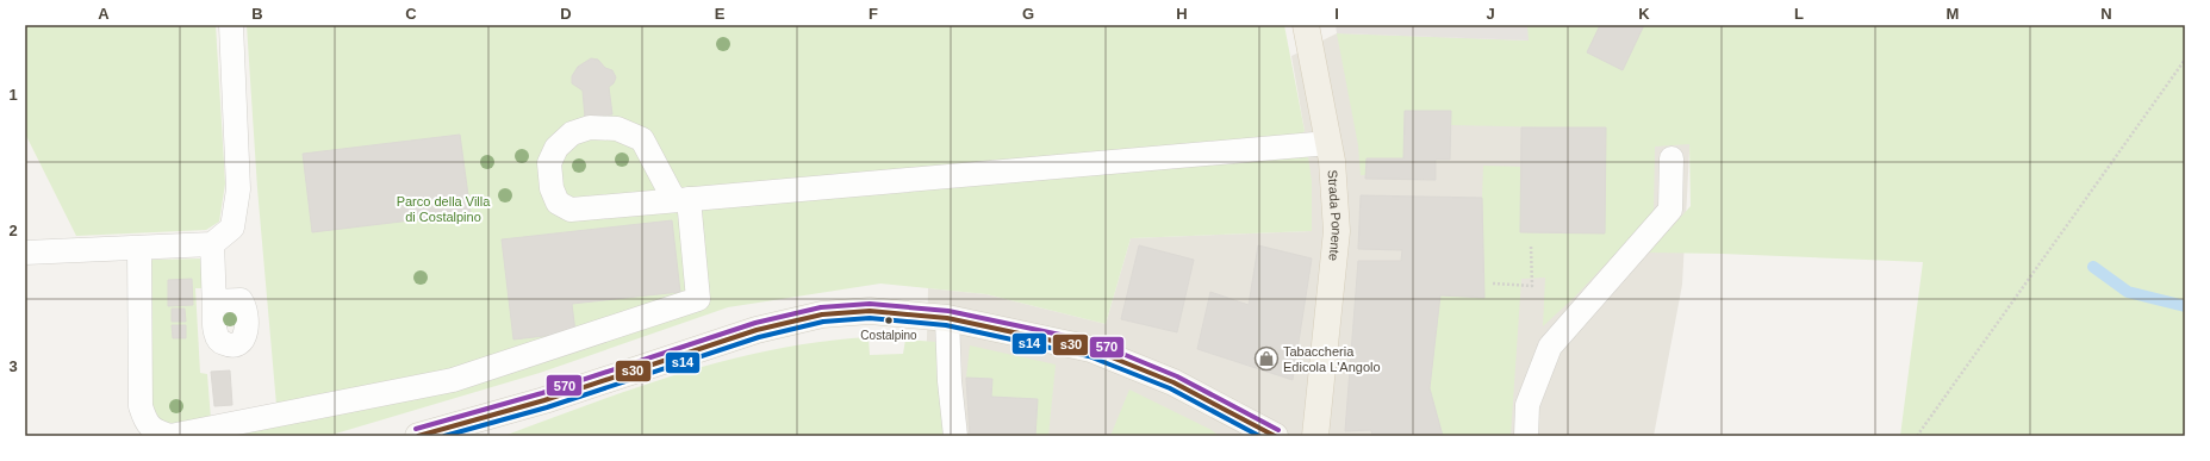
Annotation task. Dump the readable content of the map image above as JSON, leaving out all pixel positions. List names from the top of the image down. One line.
{"streets":{"main road":["Strada Ponente"]},"parks":["Parco della Villa di Costalpino"],"places":{"other":["Costalpino"],"shop":["Tabaccheria Edicola L'Angolo"]},"lines":["transit line 570","transit line s30","transit line s14"],"grid":{"columns":["A","B","C","D","E","F","G","H","I","J","K","L","M","N"],"rows":["1","2","3"]}}
